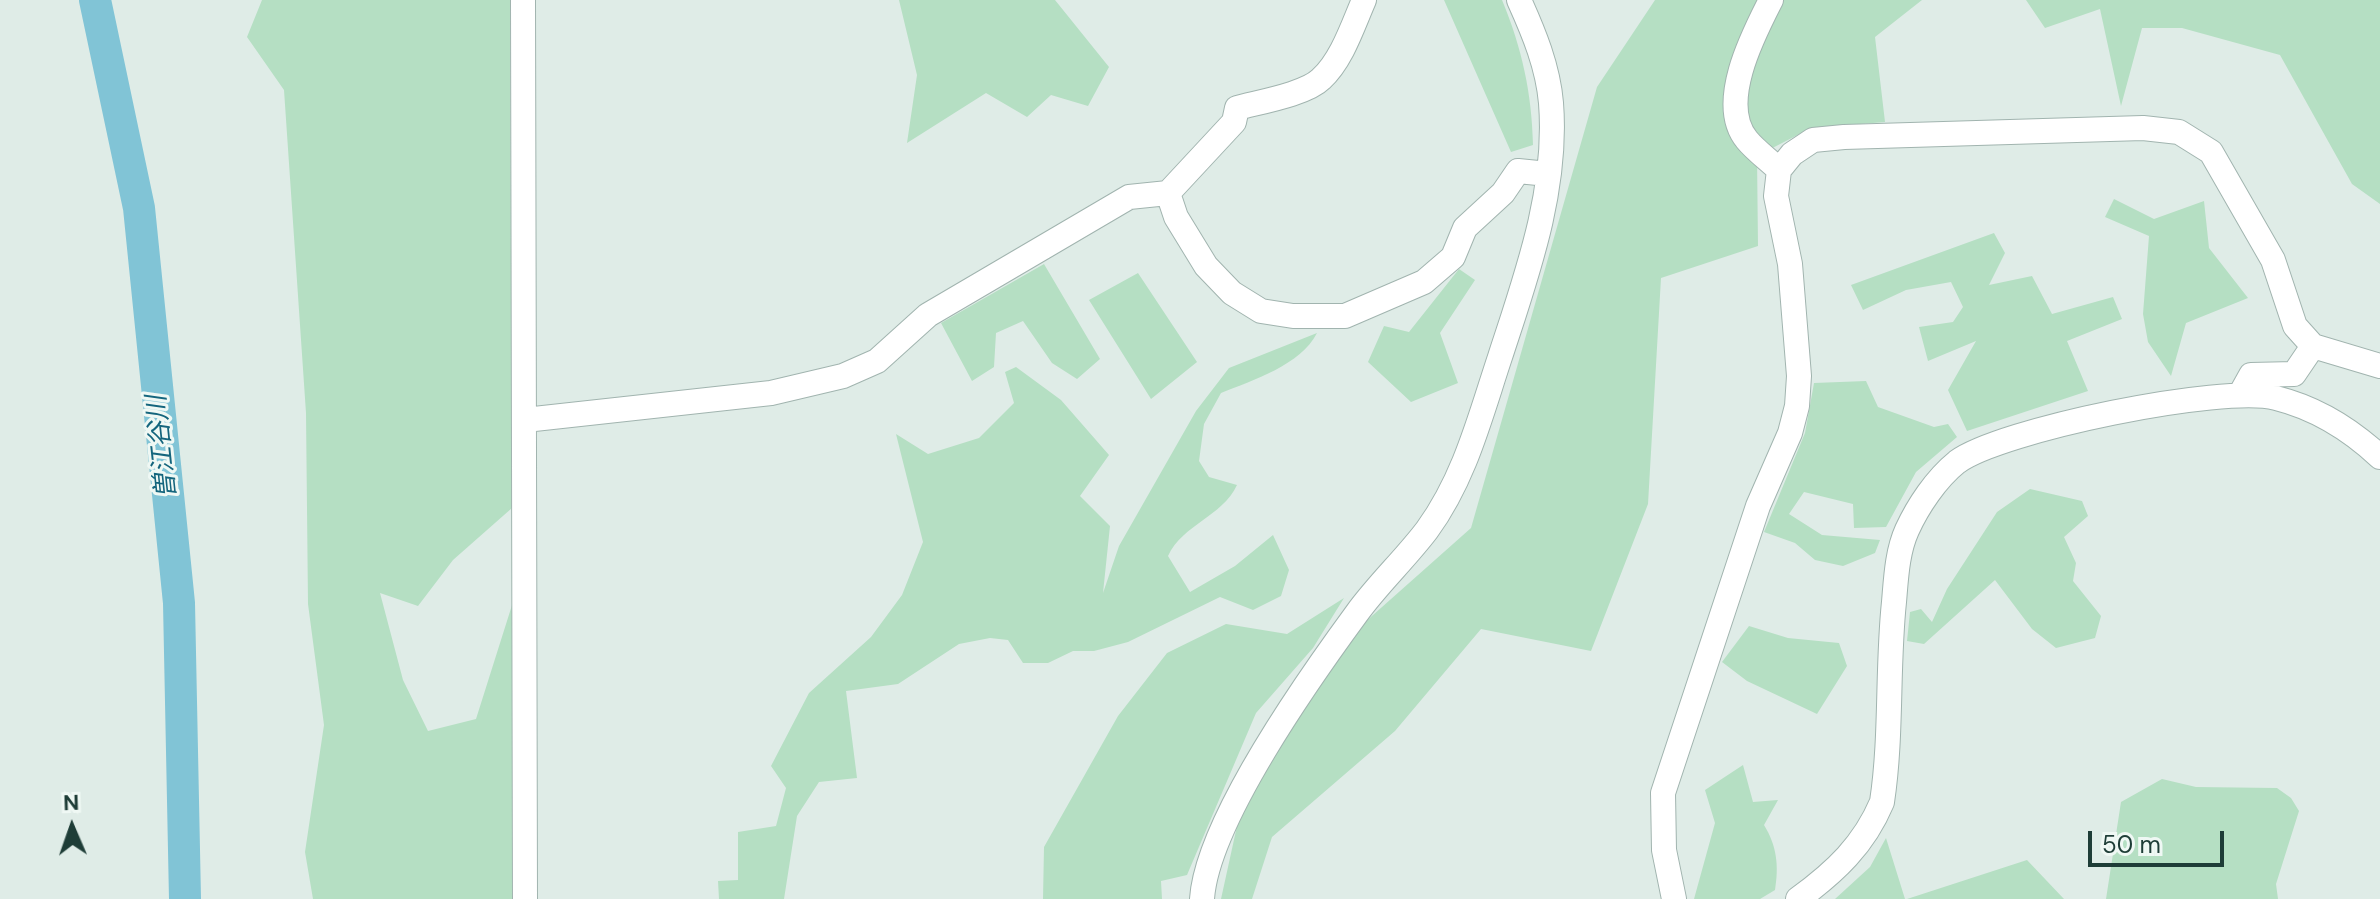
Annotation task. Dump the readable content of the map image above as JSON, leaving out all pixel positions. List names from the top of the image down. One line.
{"water":["曽江谷川"],"scale_bar":"50 m","north":"top"}
